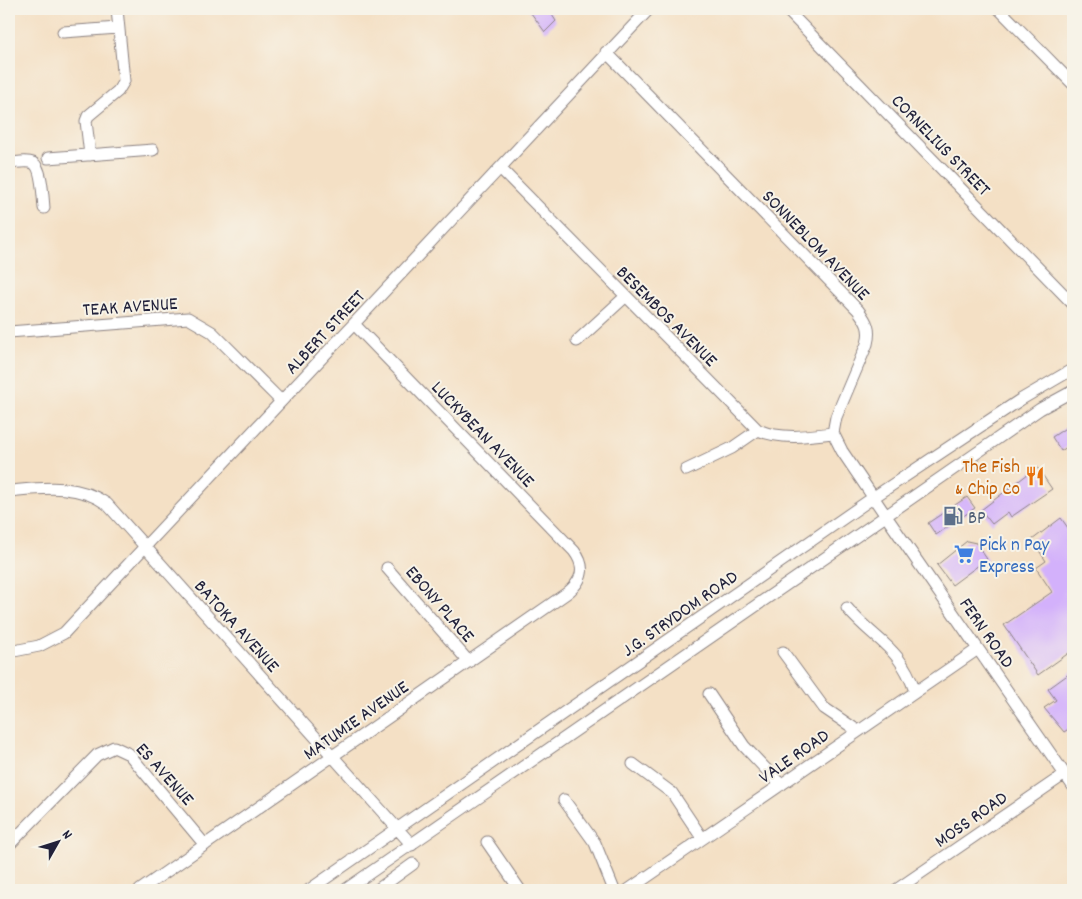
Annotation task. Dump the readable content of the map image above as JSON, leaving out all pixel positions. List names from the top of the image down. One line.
{"streets":{"street":["CORNELIUS STREET","SONNEBLOM AVENUE","TEAK AVENUE","BESEMBOS AVENUE","ALBERT STREET","LUCKYBEAN AVENUE","EBONY PLACE","J.G. STRYDOM ROAD","BATOKA AVENUE","FERN ROAD","MATUMIE AVENUE","VALE ROAD","ES AVENUE","MOSS ROAD"]},"crossings":[["SONNEBLOM AVENUE","ALBERT STREET"],["TEAK AVENUE","ALBERT STREET"],["BESEMBOS AVENUE","ALBERT STREET"],["ALBERT STREET","LUCKYBEAN AVENUE"],["ALBERT STREET","BATOKA AVENUE"],["LUCKYBEAN AVENUE","MATUMIE AVENUE"],["EBONY PLACE","MATUMIE AVENUE"],["J.G. STRYDOM ROAD","BATOKA AVENUE"],["J.G. STRYDOM ROAD","FERN ROAD"],["BATOKA AVENUE","MATUMIE AVENUE"],["FERN ROAD","VALE ROAD"],["FERN ROAD","MOSS ROAD"],["MATUMIE AVENUE","ES AVENUE"]],"places":{"restaurant":["The Fish & Chip Co"],"fuel station":["BP"],"supermarket":["Pick n Pay Express"]},"north":"top right"}
